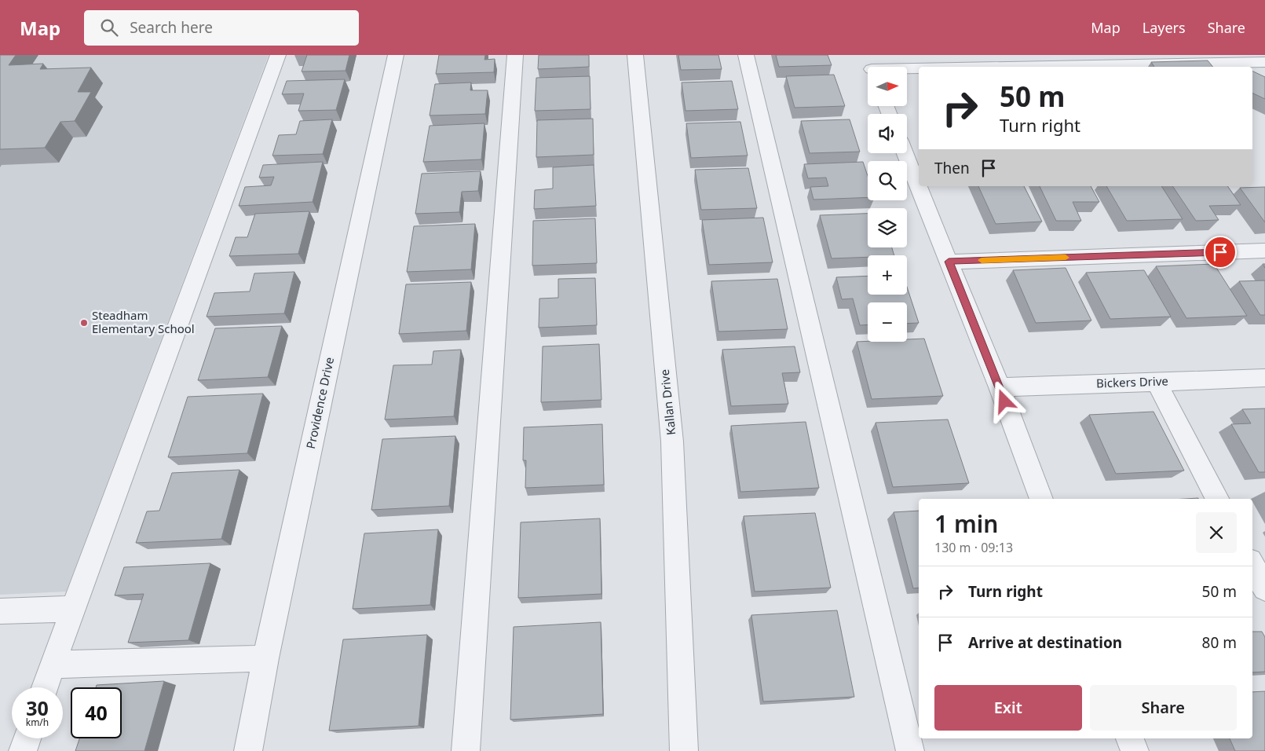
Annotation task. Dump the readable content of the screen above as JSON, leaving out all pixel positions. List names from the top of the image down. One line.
{"streets":{"street":["Bickers Drive","Kallan Drive","Providence Drive"]},"places":["Steadham Elementary School"],"north":"right","page":{"header":"Map","search":"Search here","nav":["Map","Layers","Share"],"map_buttons":["+","−"],"turn":["50 m","Turn right"],"then":"Then","heading":["1 min","130 m · 09:13"],"list":[{"name":"Turn right","value":"50 m"},{"name":"Arrive at destination","value":"80 m"}],"buttons":["Exit","Share"],"speed":"30 km/h","limit":"40"}}
